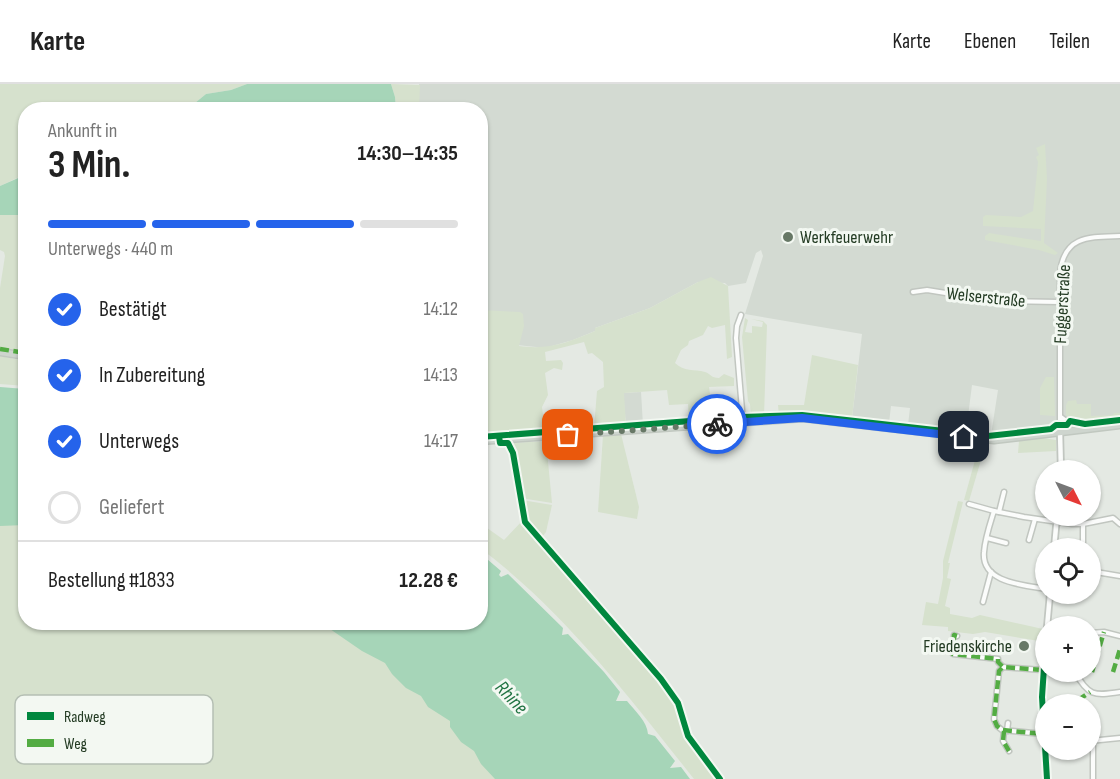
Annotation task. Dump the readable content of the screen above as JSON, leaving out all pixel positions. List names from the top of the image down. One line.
{"streets":{"street":["Welserstraße","Fuggerstraße"]},"crossings":[["Welserstraße","Fuggerstraße"]],"water":["Rhine"],"places":["Werkfeuerwehr","Friedenskirche"],"legend":["Radweg","Weg"],"north":"bottom right","page":{"header":"Karte","nav":["Karte","Ebenen","Teilen"],"heading":["3 Min.","Ankunft in","14:30–14:35"],"panel":["Bestellung #1833","12.28 €"],"bar":"Unterwegs · 440 m","list":[["Bestätigt","14:12"],["In Zubereitung","14:13"],["Unterwegs","14:17"],"Geliefert"],"map_buttons":["+","−"]}}
